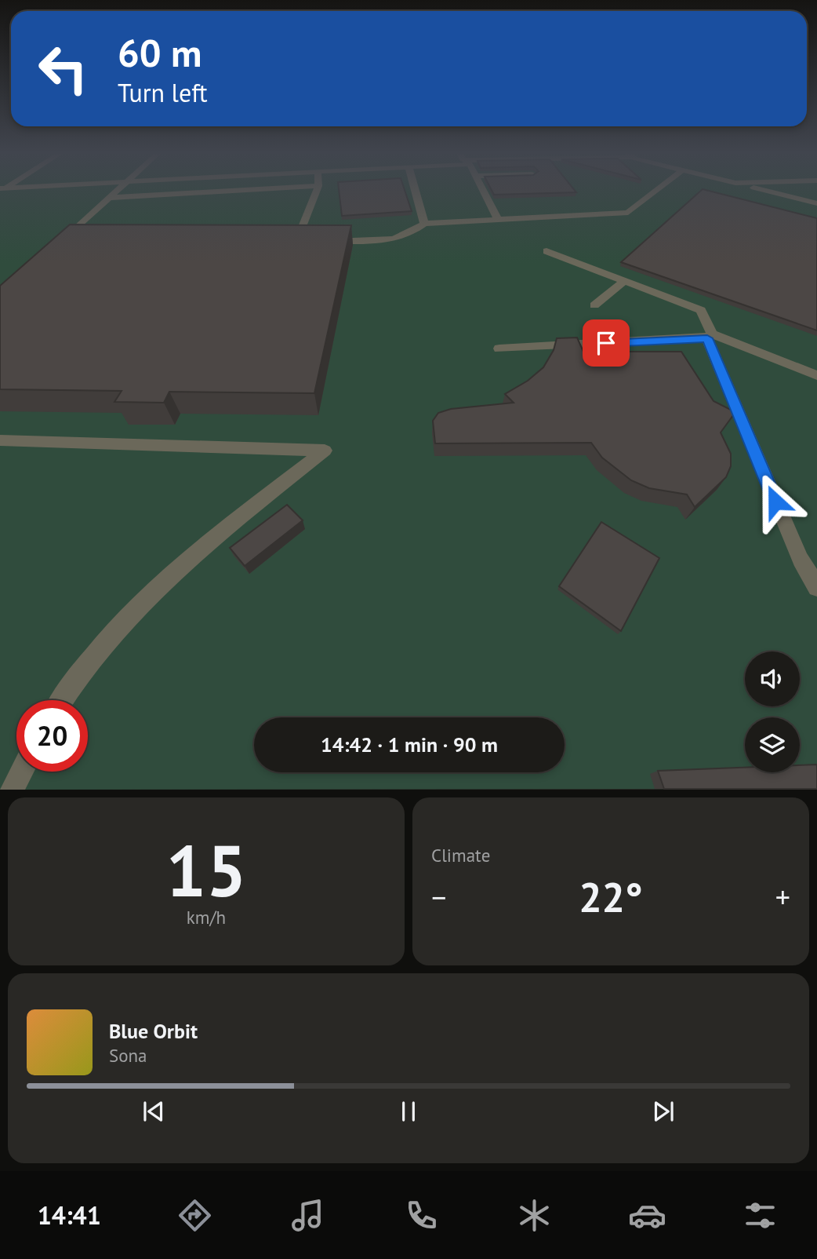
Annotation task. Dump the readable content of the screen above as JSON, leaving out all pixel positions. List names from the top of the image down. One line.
{"page":{"turn":["60 m","Turn left"],"limit":"20","trip":"14:42 · 1 min · 90 m","tile":[["15","km/h"],"Climate"],"heat":["−","22°","+"],"song":["Blue Orbit","Sona"],"tabs":"14:41"}}
